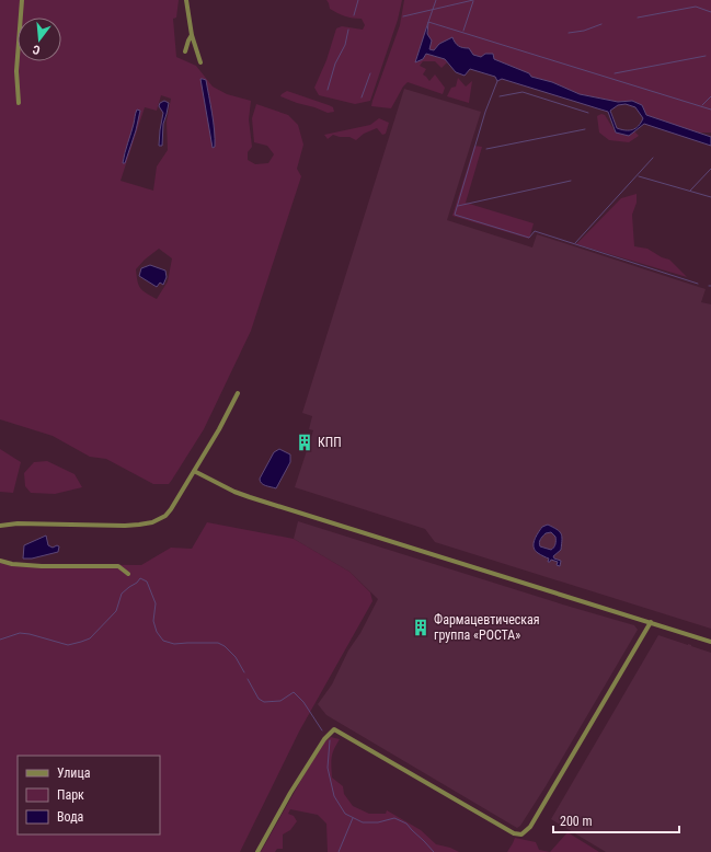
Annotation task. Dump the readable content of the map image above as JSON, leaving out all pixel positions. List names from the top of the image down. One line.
{"places":{"building":["КПП","Фармацевтическая группа «РОСТА»"]},"legend":["Улица","Парк","Вода"],"scale_bar":"200 m","north":"bottom"}
